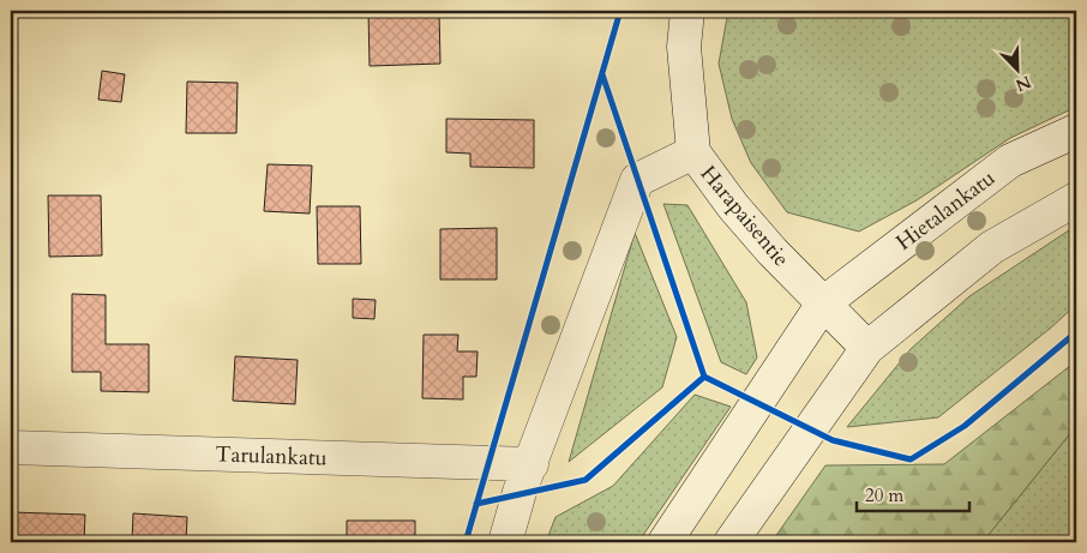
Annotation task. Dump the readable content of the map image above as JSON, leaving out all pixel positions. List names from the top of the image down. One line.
{"streets":{"main road":["Hietalankatu","Harapaisentie","Tarulankatu"]},"crossings":[["Hietalankatu","Harapaisentie"]],"scale_bar":"20 m","north":"bottom right"}
